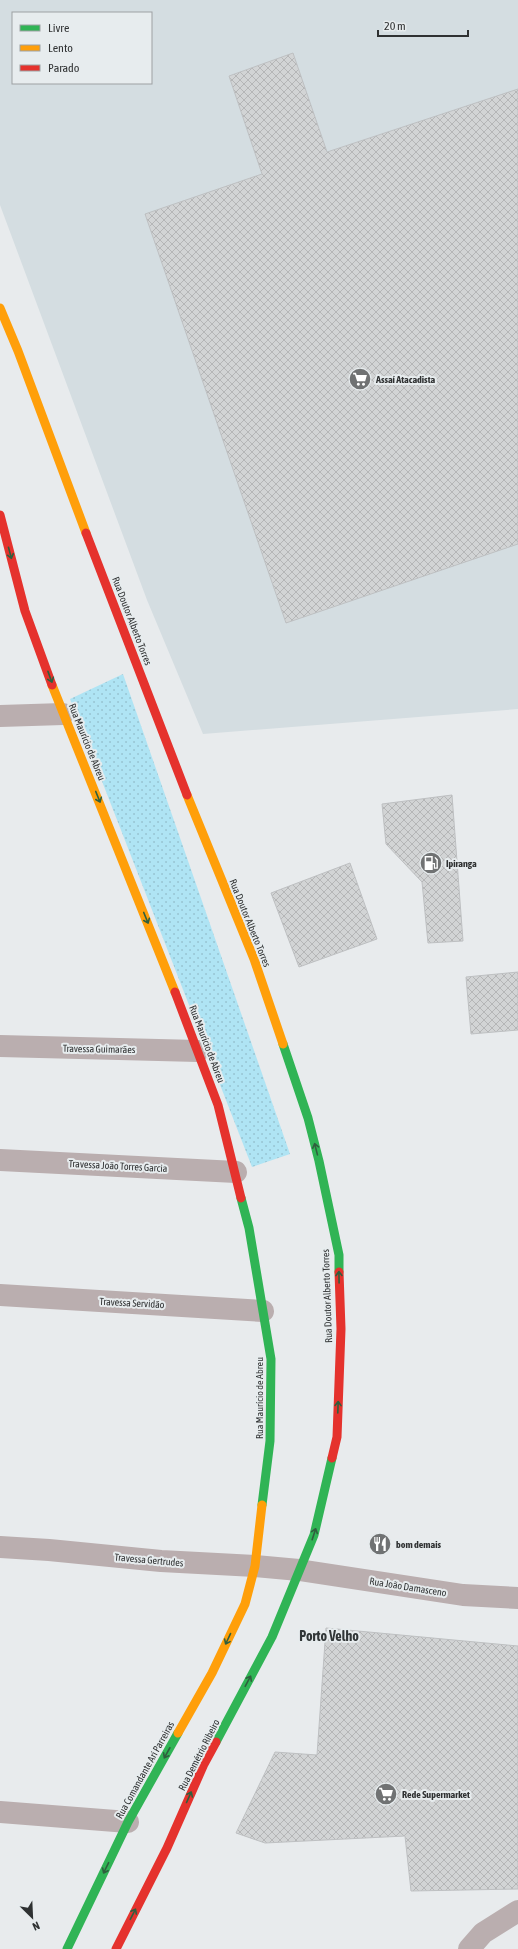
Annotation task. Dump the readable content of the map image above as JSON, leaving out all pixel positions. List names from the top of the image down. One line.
{"streets":{"main road":["Rua Doutor Alberto Torres","Rua Maurício de Abreu","Rua Demétrio Ribeiro","Rua Comandante Ari Parreiras"],"street":["Travessa Guimarães","Travessa João Torres Garcia","Travessa Servidão","Travessa Gertrudes","Rua João Damasceno"]},"crossings":[["Rua Doutor Alberto Torres","Travessa Gertrudes"],["Rua Doutor Alberto Torres","Rua João Damasceno"],["Rua Doutor Alberto Torres","Rua Demétrio Ribeiro"],["Rua Maurício de Abreu","Travessa Guimarães"],["Rua Maurício de Abreu","Travessa João Torres Garcia"],["Rua Maurício de Abreu","Travessa Servidão"],["Rua Maurício de Abreu","Travessa Gertrudes"],["Rua Maurício de Abreu","Rua Comandante Ari Parreiras"],["Travessa Gertrudes","Rua João Damasceno"],["Travessa Gertrudes","Rua Demétrio Ribeiro"],["Rua João Damasceno","Rua Demétrio Ribeiro"]],"one_way":["Rua Doutor Alberto Torres","Rua Maurício de Abreu","Rua Demétrio Ribeiro","Rua Comandante Ari Parreiras"],"districts":["Porto Velho"],"places":{"supermarket":["Assaí Atacadista","Rede Supermarket"],"fuel station":["Ipiranga"],"restaurant":["bom demais"]},"legend":["Livre","Lento","Parado"],"scale_bar":"20 m","north":"bottom right"}
